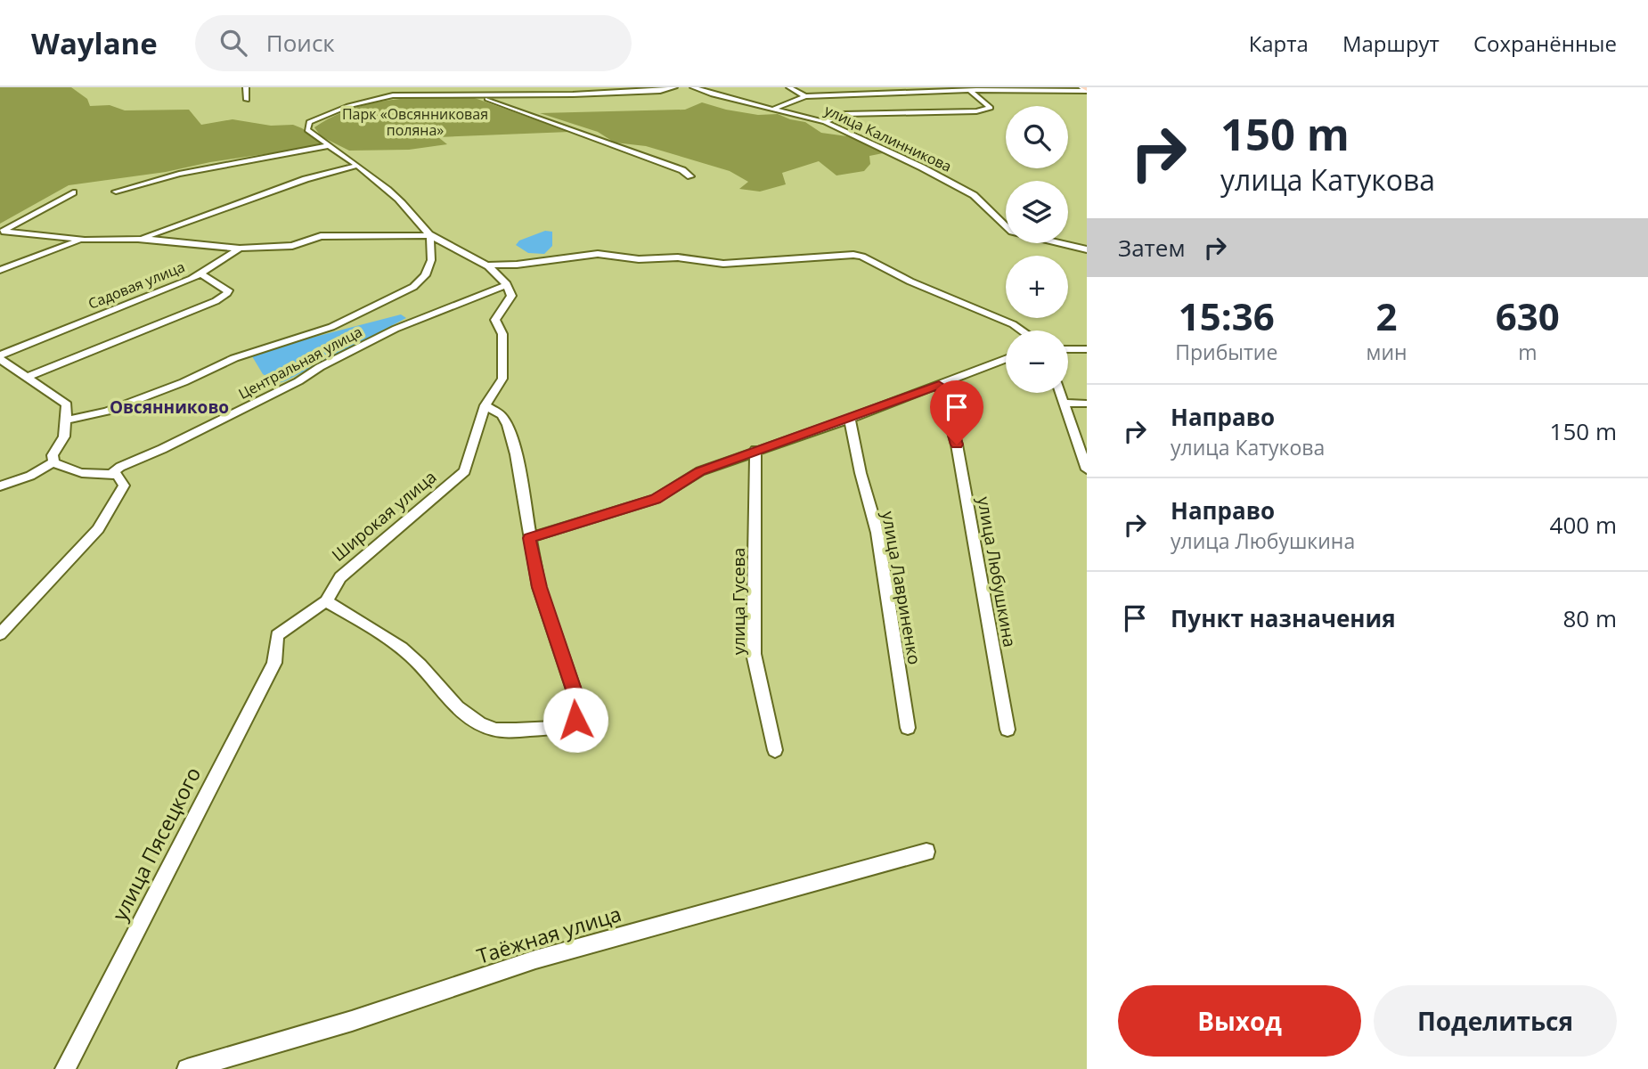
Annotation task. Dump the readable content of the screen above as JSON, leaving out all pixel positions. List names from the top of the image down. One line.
{"streets":{"street":["улица Калинникова","Садовая улица","Центральная улица","Широкая улица","улица Любушкина","улица Лавриненко","улица Гусева","улица Пясецкого","Таёжная улица"]},"crossings":[["Садовая улица","Центральная улица"],["Центральная улица","Широкая улица"],["Широкая улица","улица Пясецкого"]],"districts":["Овсянниково"],"parks":["Парк «Овсянниковая поляна»"],"page":{"header":"Waylane","search":"Поиск","nav":["Карта","Маршрут","Сохранённые"],"turn":["150 m","улица Катукова"],"map_buttons":["+","−"],"then":"Затем","eta":["15:36","Прибытие","2","мин","630","m"],"list":[{"name":"Направо","note":"улица Катукова","value":"150 m"},{"name":"Направо","note":"улица Любушкина","value":"400 m"},{"name":"Пункт назначения","value":"80 m"}],"buttons":["Выход","Поделиться"]}}
